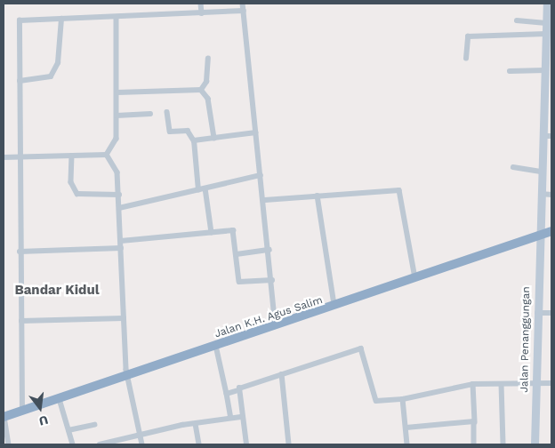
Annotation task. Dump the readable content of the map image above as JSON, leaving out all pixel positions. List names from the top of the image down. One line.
{"streets":{"highway":["Jalan K.H. Agus Salim"],"main road":["Jalan Penanggungan"]},"crossings":[["Jalan K.H. Agus Salim","Jalan Penanggungan"]],"districts":["Bandar Kidul"],"north":"bottom"}
